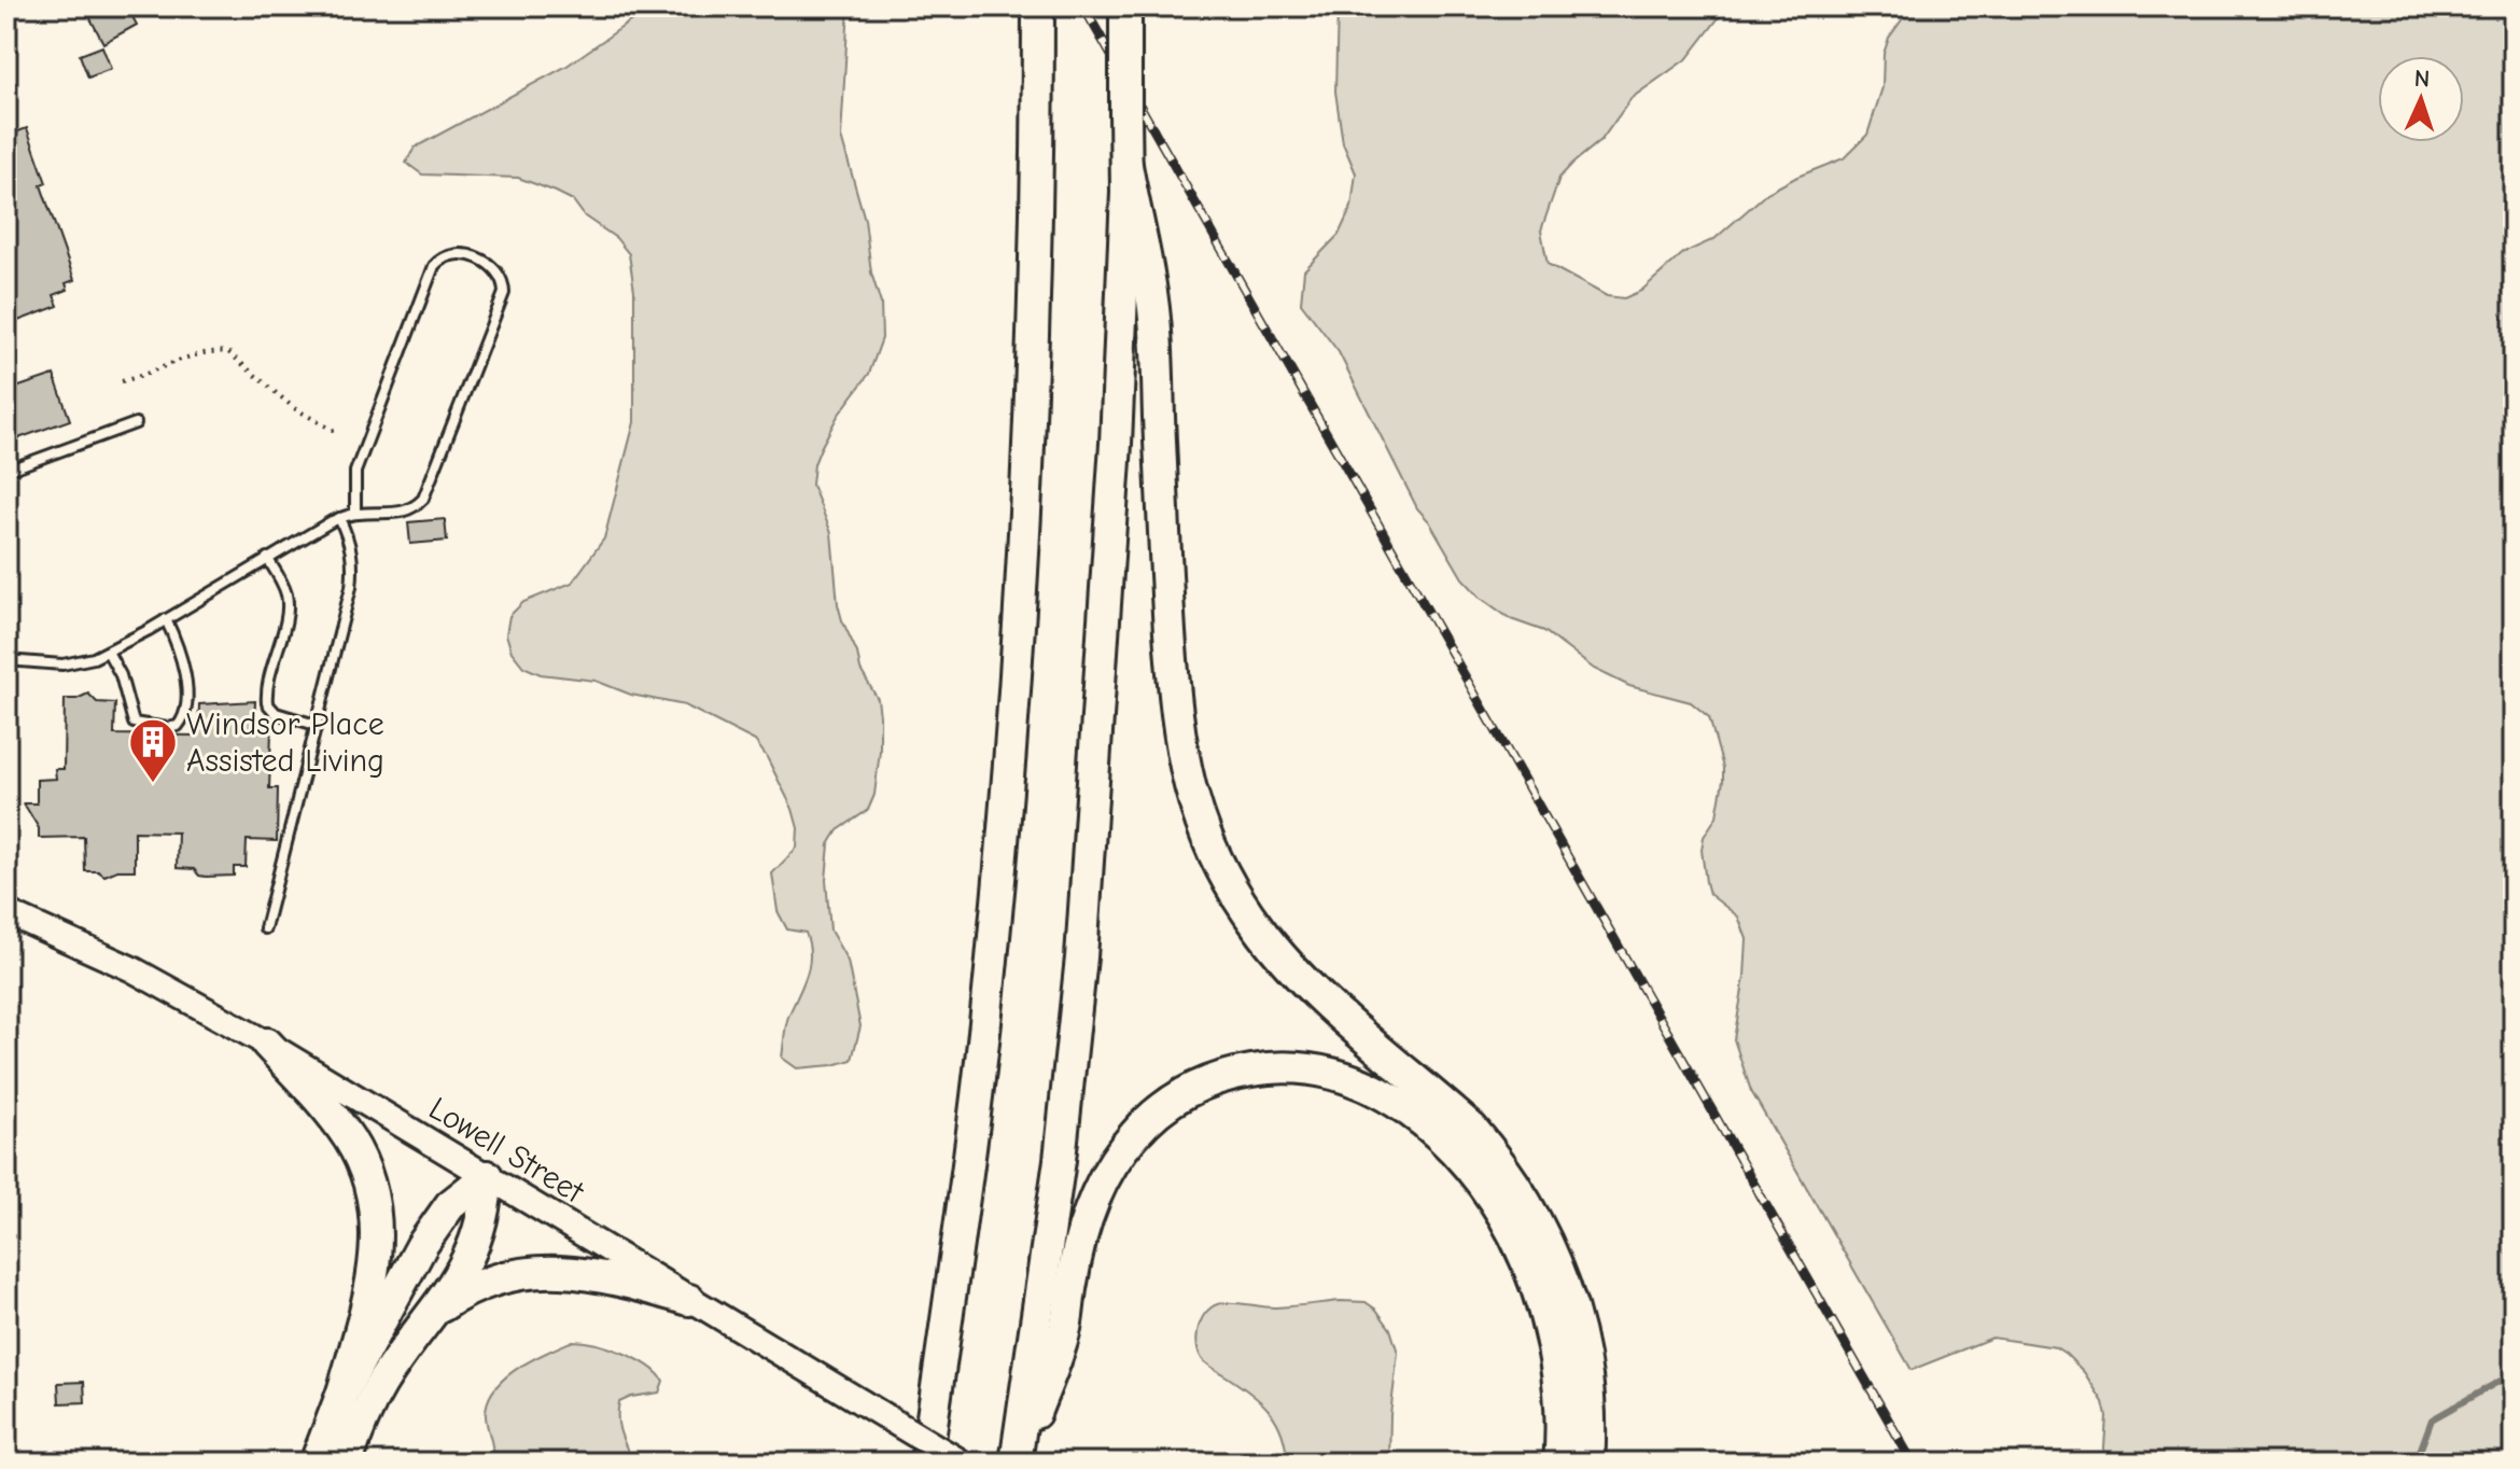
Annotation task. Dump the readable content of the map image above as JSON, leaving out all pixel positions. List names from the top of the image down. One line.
{"streets":{"main road":["Lowell Street"]},"places":{"building":["Windsor Place Assisted Living"]},"north":"top"}
